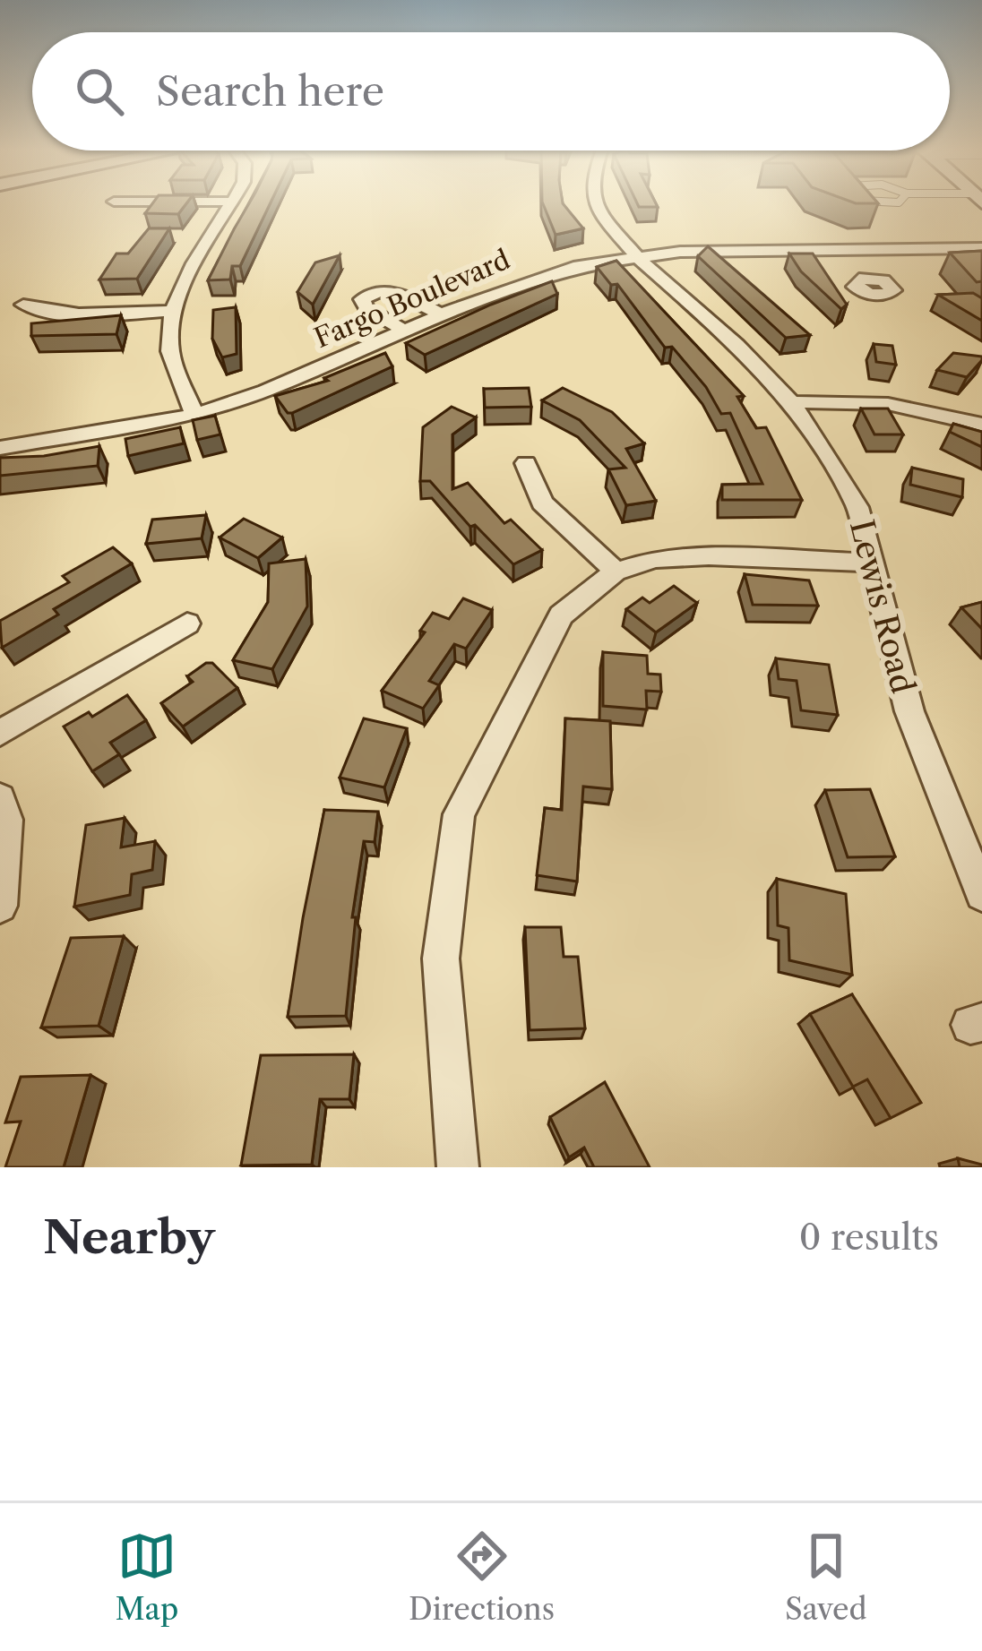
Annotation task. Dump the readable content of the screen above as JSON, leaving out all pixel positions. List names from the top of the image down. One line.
{"streets":{"street":["Fargo Boulevard","Lewis Road"]},"crossings":[["Fargo Boulevard","Lewis Road"]],"page":{"search":"Search here","heading":["Nearby","0 results"],"nav":["Map","Directions","Saved"]}}
